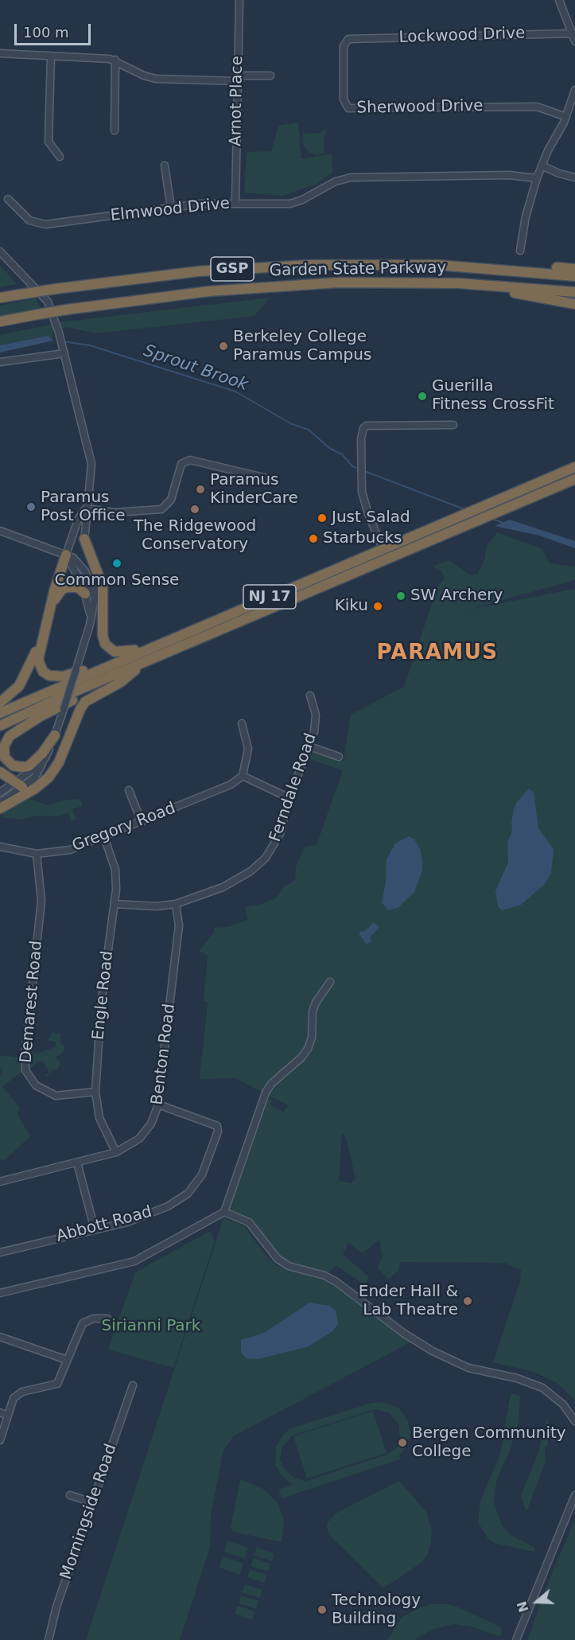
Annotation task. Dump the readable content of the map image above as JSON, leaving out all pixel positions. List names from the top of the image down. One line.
{"streets":{"highway":["GSP","Garden State Parkway","NJ 17"],"street":["Lockwood Drive","Arnot Place","Sherwood Drive","Elmwood Drive","Ferndale Road","Gregory Road","Engle Road","Demarest Road","Benton Road","Abbott Road","Morningside Road"]},"crossings":[["Lockwood Drive","Sherwood Drive"],["Arnot Place","Elmwood Drive"],["Ferndale Road","Engle Road"],["Ferndale Road","Benton Road"],["Gregory Road","Engle Road"],["Gregory Road","Demarest Road"],["Engle Road","Demarest Road"],["Engle Road","Benton Road"],["Benton Road","Abbott Road"]],"districts":["PARAMUS"],"water":["Sprout Brook"],"parks":["Sirianni Park"],"places":["Berkeley College Paramus Campus","Guerilla Fitness CrossFit","Paramus KinderCare","Paramus Post Office","The Ridgewood Conservatory","Just Salad","Starbucks","Common Sense","SW Archery","Kiku","Ender Hall & Lab Theatre","Bergen Community College","Technology Building"],"scale_bar":"100 m","north":"left"}
